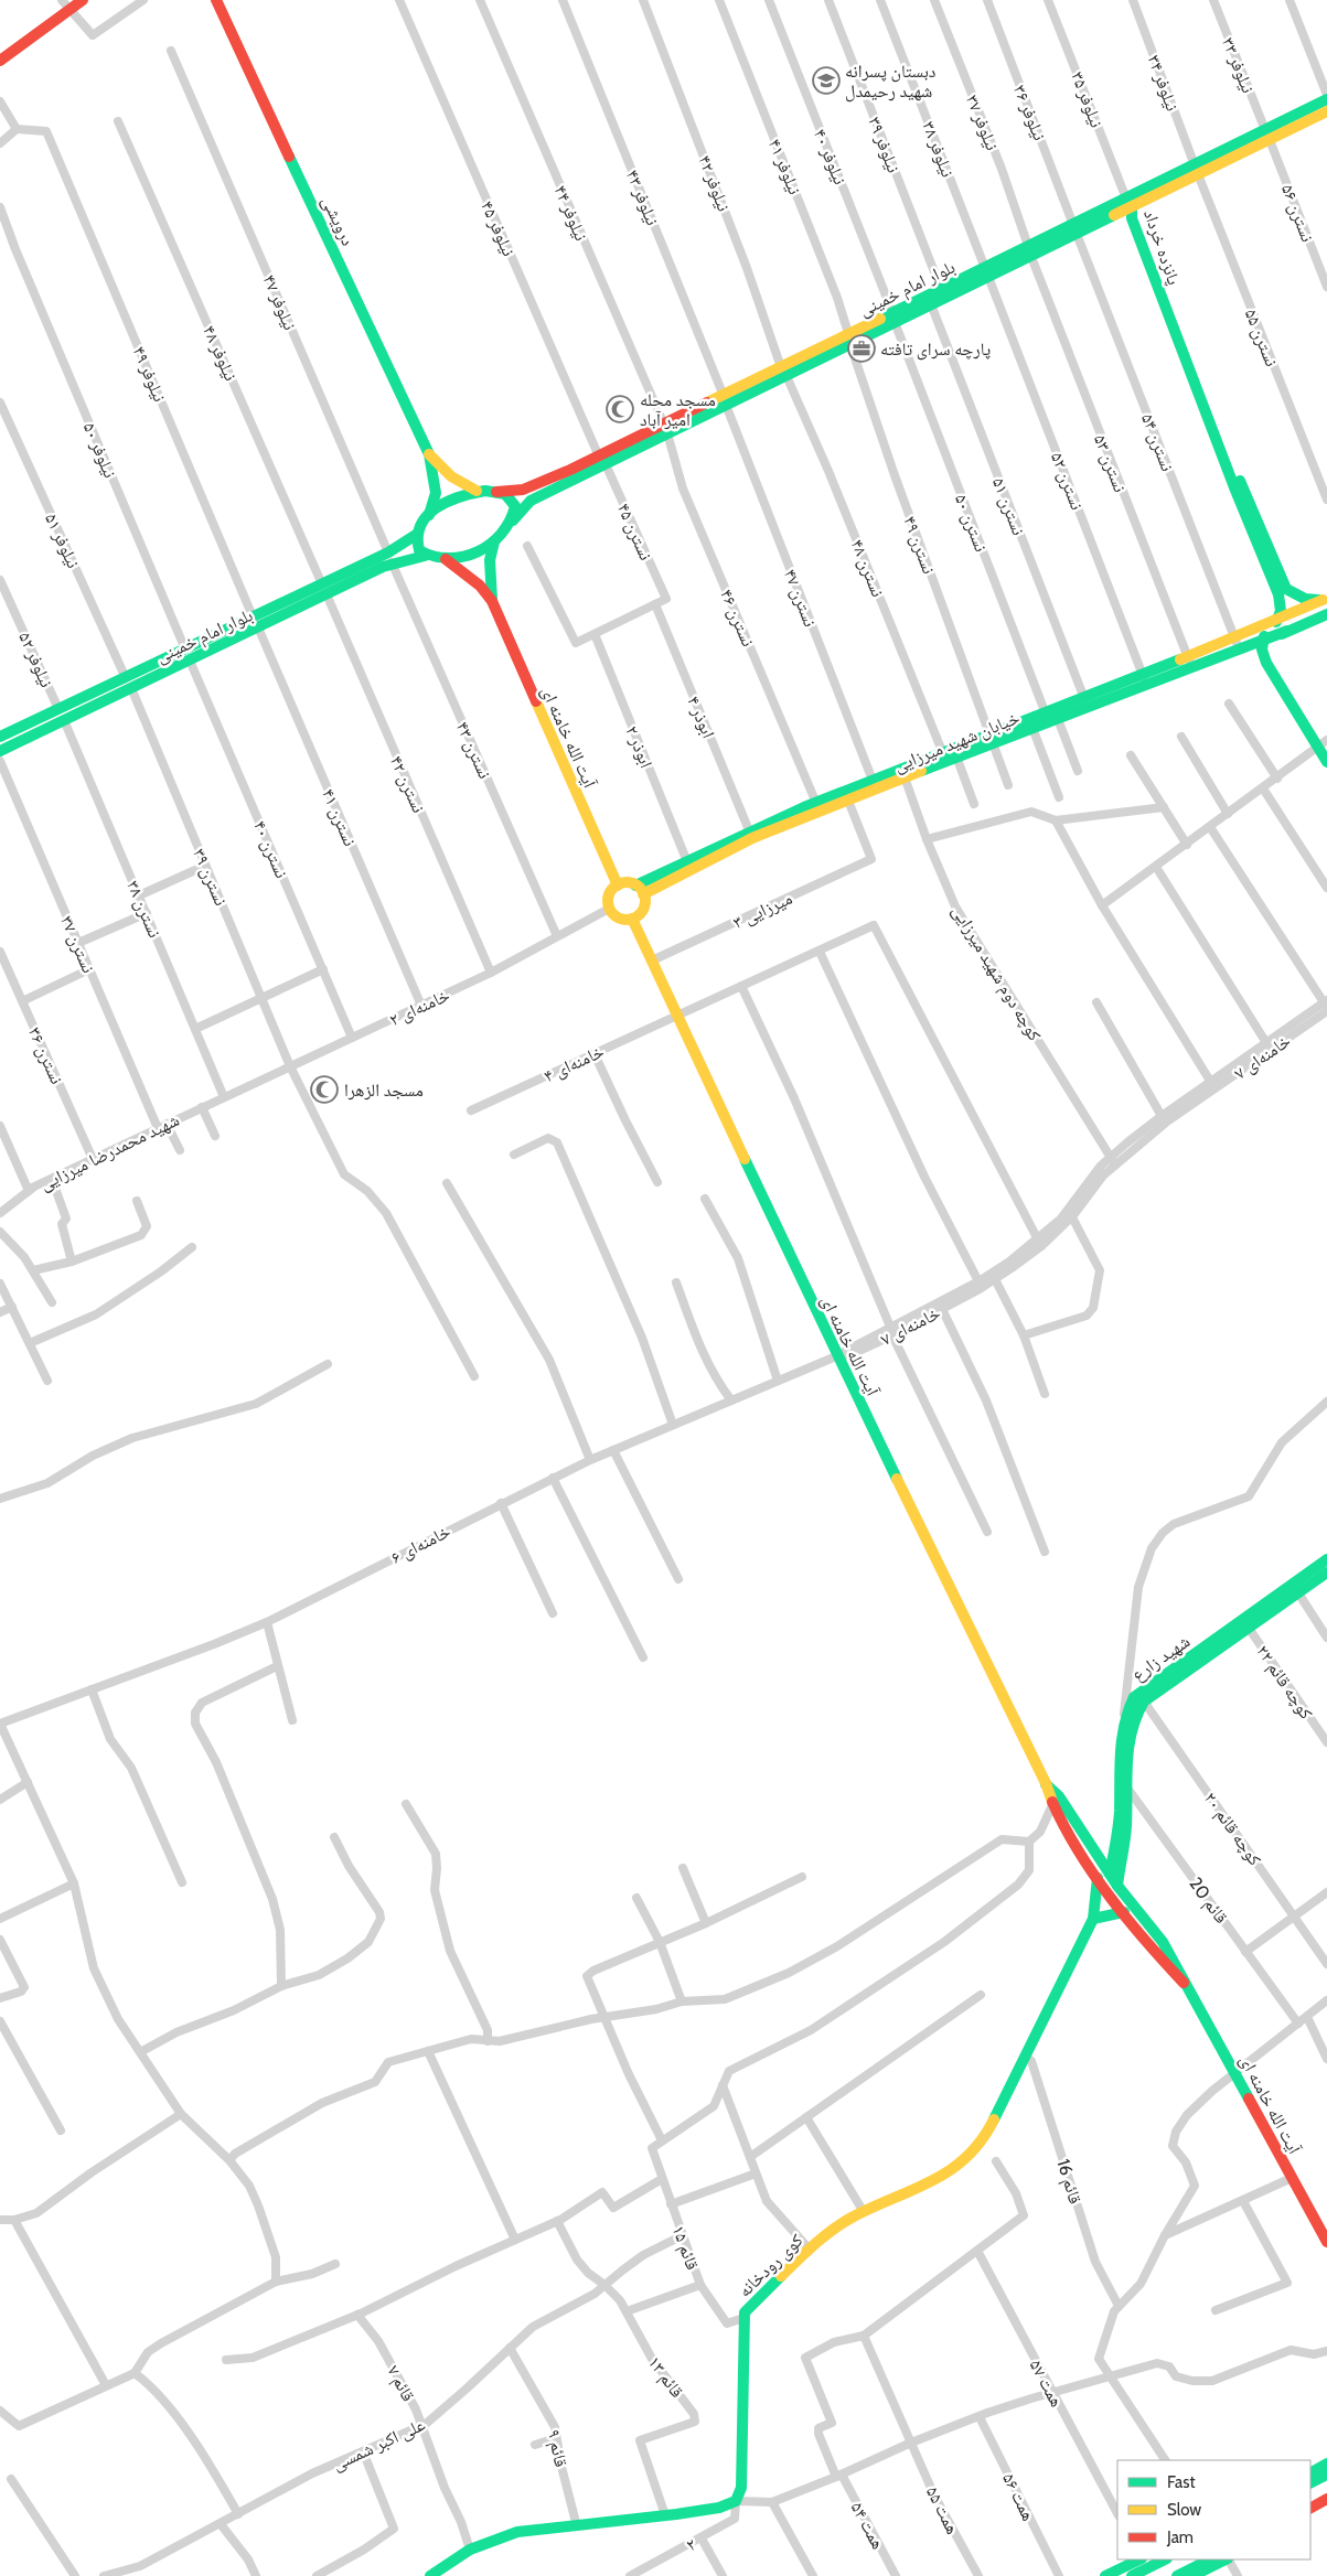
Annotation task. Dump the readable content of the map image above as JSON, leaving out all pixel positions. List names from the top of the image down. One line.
{"streets":{"street":["نیلوفر ۳۳","نیلوفر ۳۴","نیلوفر ۳۵","نیلوفر ۳۶","نیلوفر ۳۷","نیلوفر ۳۹","نیلوفر ۳۸","نیلوفر ۴۰","نیلوفر ۴۱","نیلوفر ۴۲","نیلوفر ۴۳","نیلوفر ۴۴","نسترن ۵۶","درویشی","نیلوفر ۴۵","پانزده خرداد","بلوار امام خمینی","نیلوفر ۴۷","نسترن ۵۵","نیلوفر ۴۸","نیلوفر ۴۹","نسترن ۵۴","نیلوفر ۵۰","نسترن ۵۳","نسترن ۵۲","نسترن ۵۱","نسترن ۵۰","نسترن ۴۵","نیلوفر ۵۱","نسترن ۴۹","نسترن ۴۸","نسترن ۴۷","نسترن ۴۶","نیلوفر ۵۲","ابوذر ۴","آیت الله خامنه ای","خیابان شهید میرزایی","ابوذر ۲","نسترن ۴۳","نسترن ۴۲","نسترن ۴۱","نسترن ۴۰","نسترن ۳۹","نسترن ۳۸","میرزایی ۳","نسترن ۳۷","کوچه دوم شهید میرزایی","خامنه‌ای ۲","نسترن ۳۶","خامنه‌ای ۷","خامنه‌ای ۴","شهید محمدرضا میرزایی","خامنه‌ای ۶","شهید زارع","کوچه قائم ۲۲","کوچه قائم ۲۰","قائم 20","قائم 16","قائم ۱۵","کوی رودخانه","قائم ۱۳","قائم ۷","همت ۵۷","علی اکبر شمسی","قائم ۹","همت ۵۶","همت ۵۵","همت ۵۴","۲"]},"crossings":[["نیلوفر ۳۳","نسترن ۵۶"],["نیلوفر ۳۳","بلوار امام خمینی"],["نیلوفر ۳۴","بلوار امام خمینی"],["نیلوفر ۳۴","نسترن ۵۵"],["نیلوفر ۳۵","پانزده خرداد"],["نیلوفر ۳۵","بلوار امام خمینی"],["نیلوفر ۳۶","بلوار امام خمینی"],["نیلوفر ۳۶","نسترن ۵۴"],["نیلوفر ۳۷","بلوار امام خمینی"],["نیلوفر ۳۷","نسترن ۵۳"],["نیلوفر ۳۹","بلوار امام خمینی"],["نیلوفر ۳۸","بلوار امام خمینی"],["نیلوفر ۳۸","نسترن ۵۲"],["نیلوفر ۴۰","بلوار امام خمینی"],["نیلوفر ۴۰","نسترن ۵۰"],["نیلوفر ۴۱","بلوار امام خمینی"],["نیلوفر ۴۱","نسترن ۴۹"],["نیلوفر ۴۲","بلوار امام خمینی"],["نیلوفر ۴۲","نسترن ۴۸"],["نیلوفر ۴۳","بلوار امام خمینی"],["نیلوفر ۴۳","نسترن ۴۷"],["نیلوفر ۴۴","بلوار امام خمینی"],["نیلوفر ۴۴","نسترن ۴۶"],["نسترن ۵۶","بلوار امام خمینی"],["نیلوفر ۴۵","بلوار امام خمینی"],["نیلوفر ۴۵","نسترن ۴۵"],["پانزده خرداد","بلوار امام خمینی"],["پانزده خرداد","خیابان شهید میرزایی"],["بلوار امام خمینی","نیلوفر ۴۷"],["بلوار امام خمینی","نسترن ۵۵"],["بلوار امام خمینی","نیلوفر ۴۸"],["بلوار امام خمینی","نیلوفر ۴۹"],["بلوار امام خمینی","نسترن ۵۴"],["بلوار امام خمینی","نیلوفر ۵۰"],["بلوار امام خمینی","نسترن ۵۳"],["بلوار امام خمینی","نسترن ۵۲"],["بلوار امام خمینی","نسترن ۵۱"],["بلوار امام خمینی","نسترن ۵۰"],["بلوار امام خمینی","نسترن ۴۵"],["بلوار امام خمینی","نیلوفر ۵۱"],["بلوار امام خمینی","نسترن ۴۹"],["بلوار امام خمینی","نسترن ۴۸"],["بلوار امام خمینی","نسترن ۴۷"],["بلوار امام خمینی","نسترن ۴۶"],["بلوار امام خمینی","نیلوفر ۵۲"],["بلوار امام خمینی","نسترن ۴۳"],["بلوار امام خمینی","نسترن ۴۲"],["بلوار امام خمینی","نسترن ۴۱"],["بلوار امام خمینی","نسترن ۴۰"],["بلوار امام خمینی","نسترن ۳۹"],["بلوار امام خمینی","نسترن ۳۸"],["نیلوفر ۴۷","نسترن ۴۳"],["نیلوفر ۴۸","نسترن ۴۲"],["نسترن ۵۴","خیابان شهید میرزایی"],["نیلوفر ۵۰","نسترن ۴۰"],["نسترن ۵۳","خیابان شهید میرزایی"],["نسترن ۵۲","خیابان شهید میرزایی"],["نسترن ۵۱","خیابان شهید میرزایی"],["نسترن ۵۰","خیابان شهید میرزایی"],["نسترن ۴۵","ابوذر ۴"],["نیلوفر ۵۱","نسترن ۳۹"],["نسترن ۴۹","خیابان شهید میرزایی"],["نسترن ۴۸","خیابان شهید میرزایی"],["نسترن ۴۷","خیابان شهید میرزایی"],["نسترن ۴۶","خیابان شهید میرزایی"],["ابوذر ۴","خیابان شهید میرزایی"],["آیت الله خامنه ای","خیابان شهید میرزایی"],["آیت الله خامنه ای","میرزایی ۳"],["آیت الله خامنه ای","خامنه‌ای ۲"],["آیت الله خامنه ای","خامنه‌ای ۷"],["آیت الله خامنه ای","خامنه‌ای ۴"],["آیت الله خامنه ای","خامنه‌ای ۶"],["آیت الله خامنه ای","شهید زارع"],["خیابان شهید میرزایی","ابوذر ۲"],["خیابان شهید میرزایی","میرزایی ۳"],["خیابان شهید میرزایی","کوچه دوم شهید میرزایی"],["خیابان شهید میرزایی","خامنه‌ای ۲"],["نسترن ۴۳","خامنه‌ای ۲"],["نسترن ۴۲","خامنه‌ای ۲"],["نسترن ۴۱","خامنه‌ای ۲"],["نسترن ۴۰","خامنه‌ای ۲"],["نسترن ۳۹","خامنه‌ای ۲"],["نسترن ۳۸","خامنه‌ای ۲"],["نسترن ۳۸","شهید محمدرضا میرزایی"],["نسترن ۳۷","شهید محمدرضا میرزایی"],["کوچه دوم شهید میرزایی","خامنه‌ای ۷"],["خامنه‌ای ۲","شهید محمدرضا میرزایی"],["نسترن ۳۶","شهید محمدرضا میرزایی"],["خامنه‌ای ۷","خامنه‌ای ۴"],["خامنه‌ای ۷","خامنه‌ای ۶"],["شهید زارع","کوچه قائم ۲۲"],["شهید زارع","کوچه قائم ۲۰"],["شهید زارع","قائم 20"],["قائم 16","کوی رودخانه"],["قائم ۱۵","کوی رودخانه"],["قائم ۱۵","علی اکبر شمسی"],["کوی رودخانه","۲"],["قائم ۱۳","علی اکبر شمسی"],["قائم ۷","علی اکبر شمسی"],["علی اکبر شمسی","قائم ۹"],["همت ۵۵","همت ۵۴"]],"places":{"school or university":["دبستان پسرانه شهید رحیمدل"],"office":["پارچه سرای تافته"],"mosque":["مسجد محله امیر آباد","مسجد الزهرا"]},"legend":["Fast","Slow","Jam"]}
